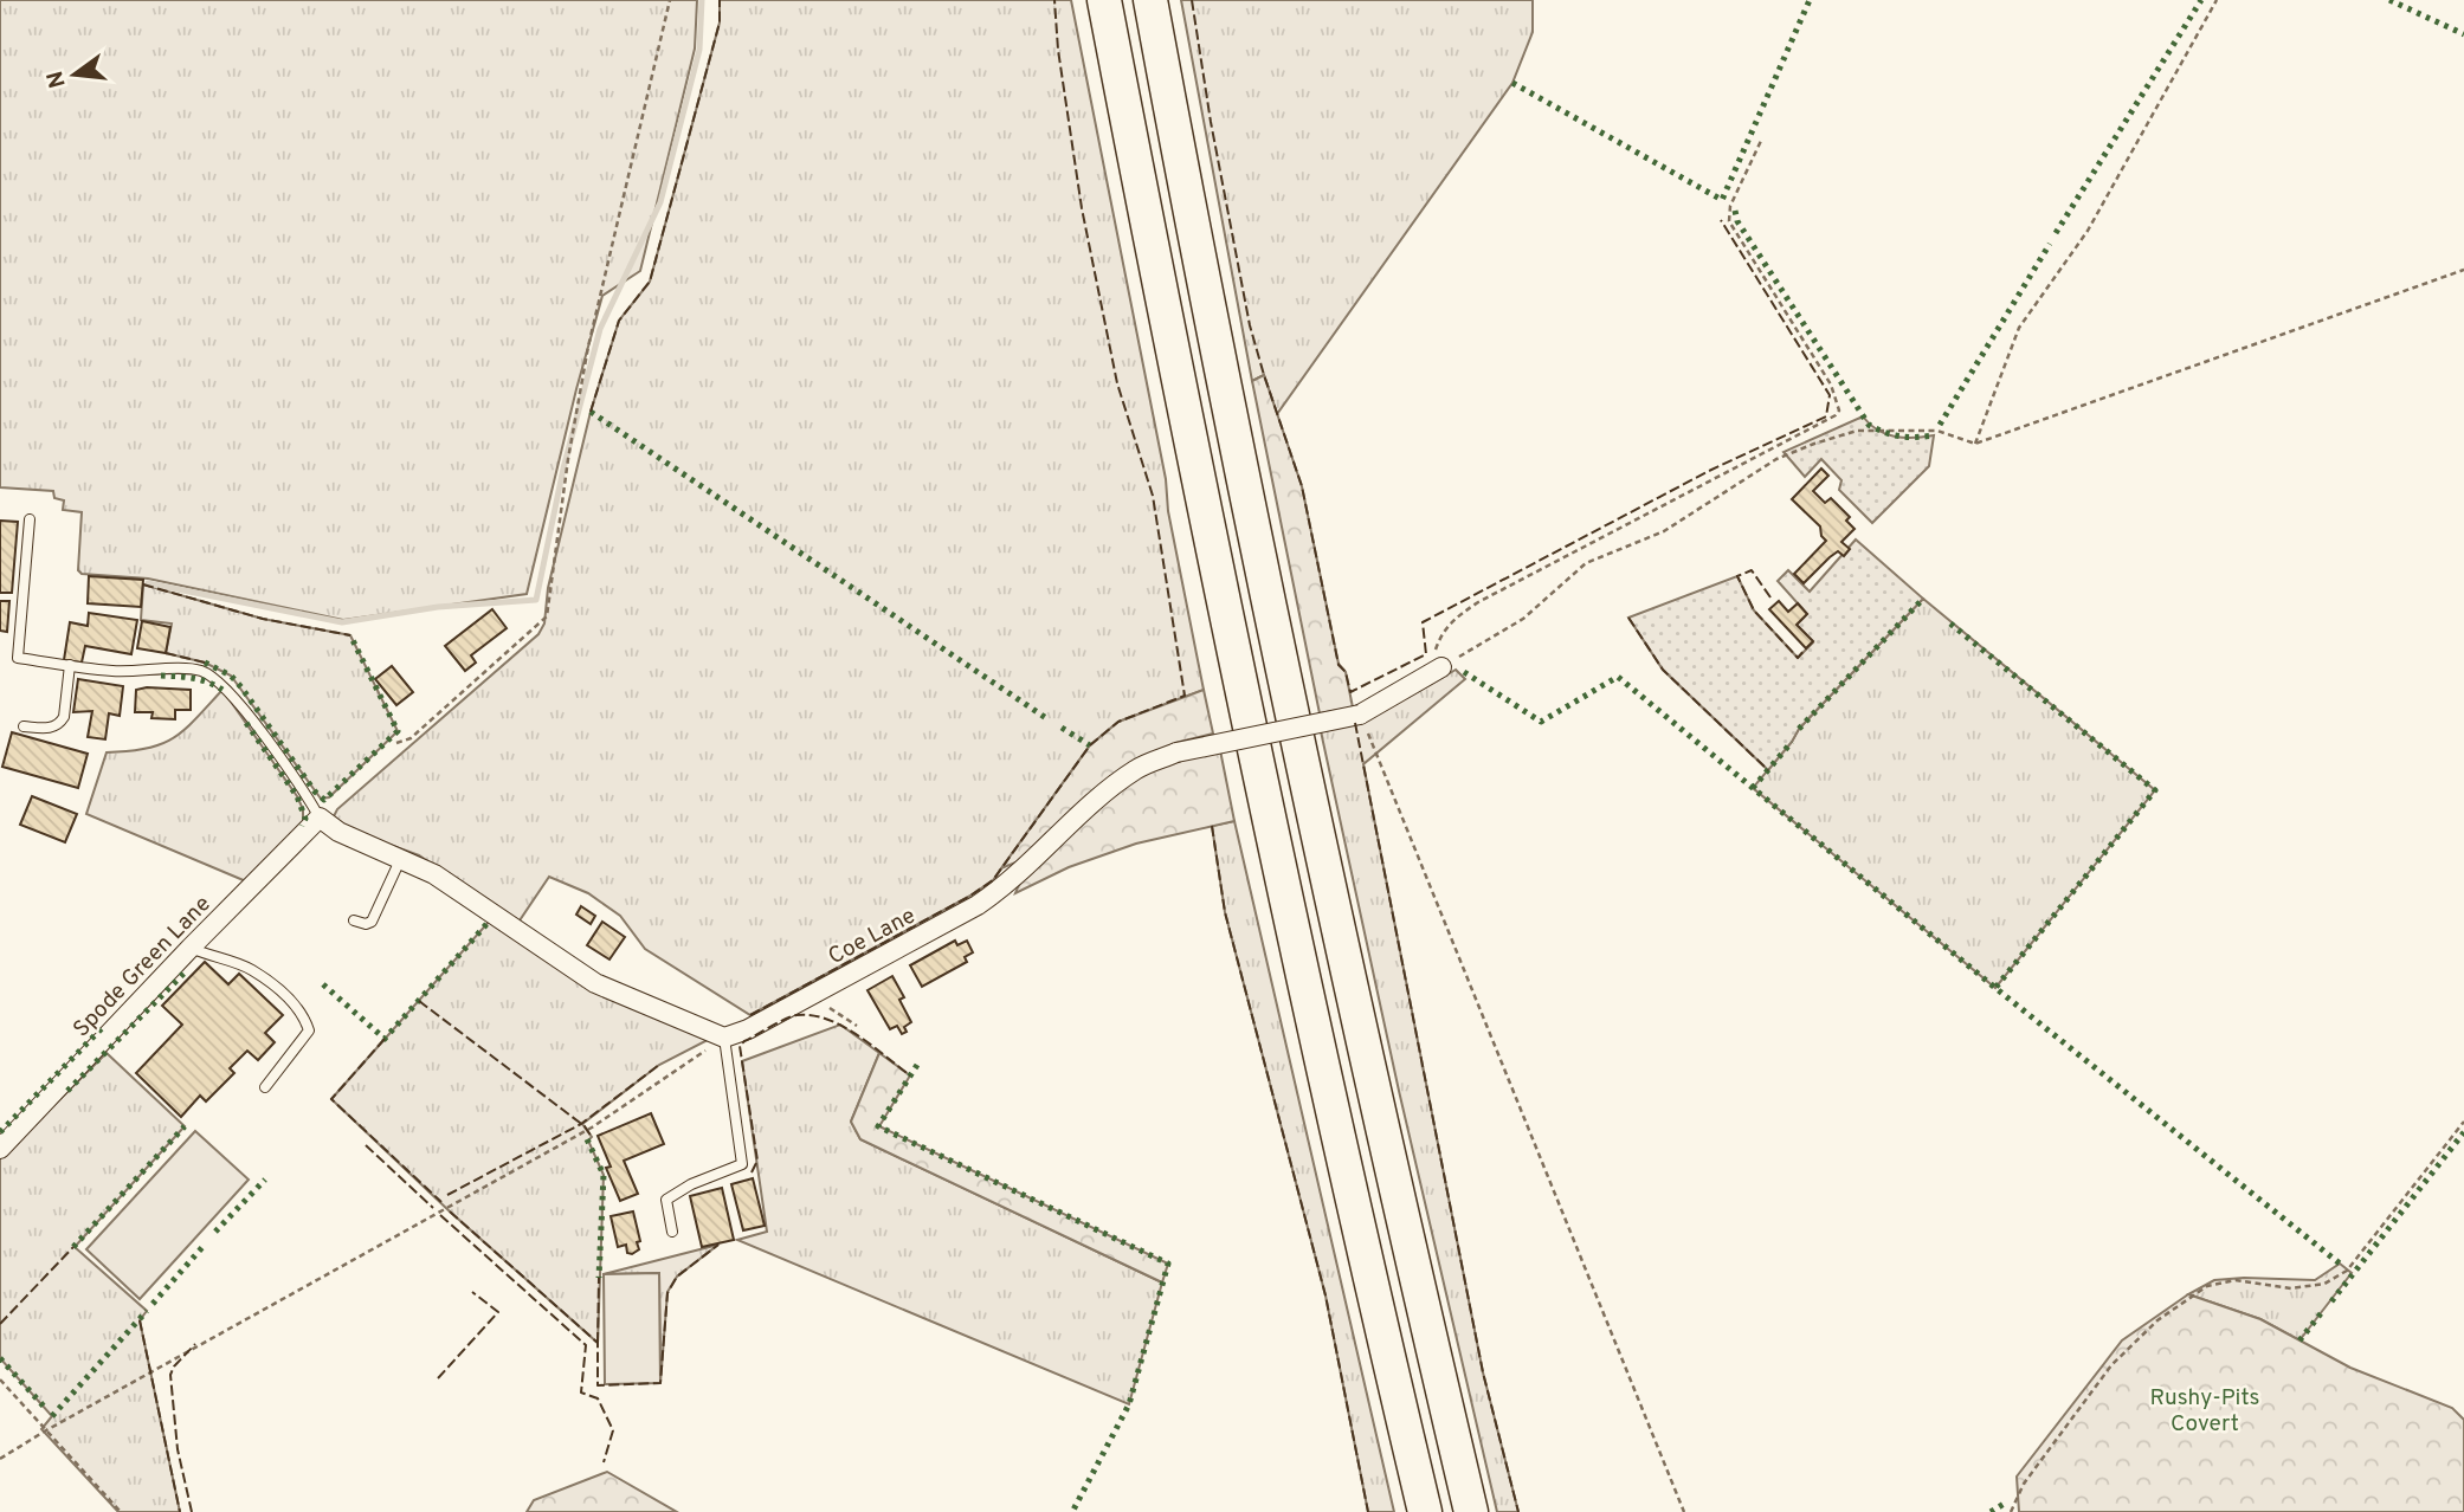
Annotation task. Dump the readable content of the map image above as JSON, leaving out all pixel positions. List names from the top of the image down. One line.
{"streets":{"street":["Coe Lane","Spode Green Lane"]},"parks":["Rushy-Pits Covert"],"north":"left"}
